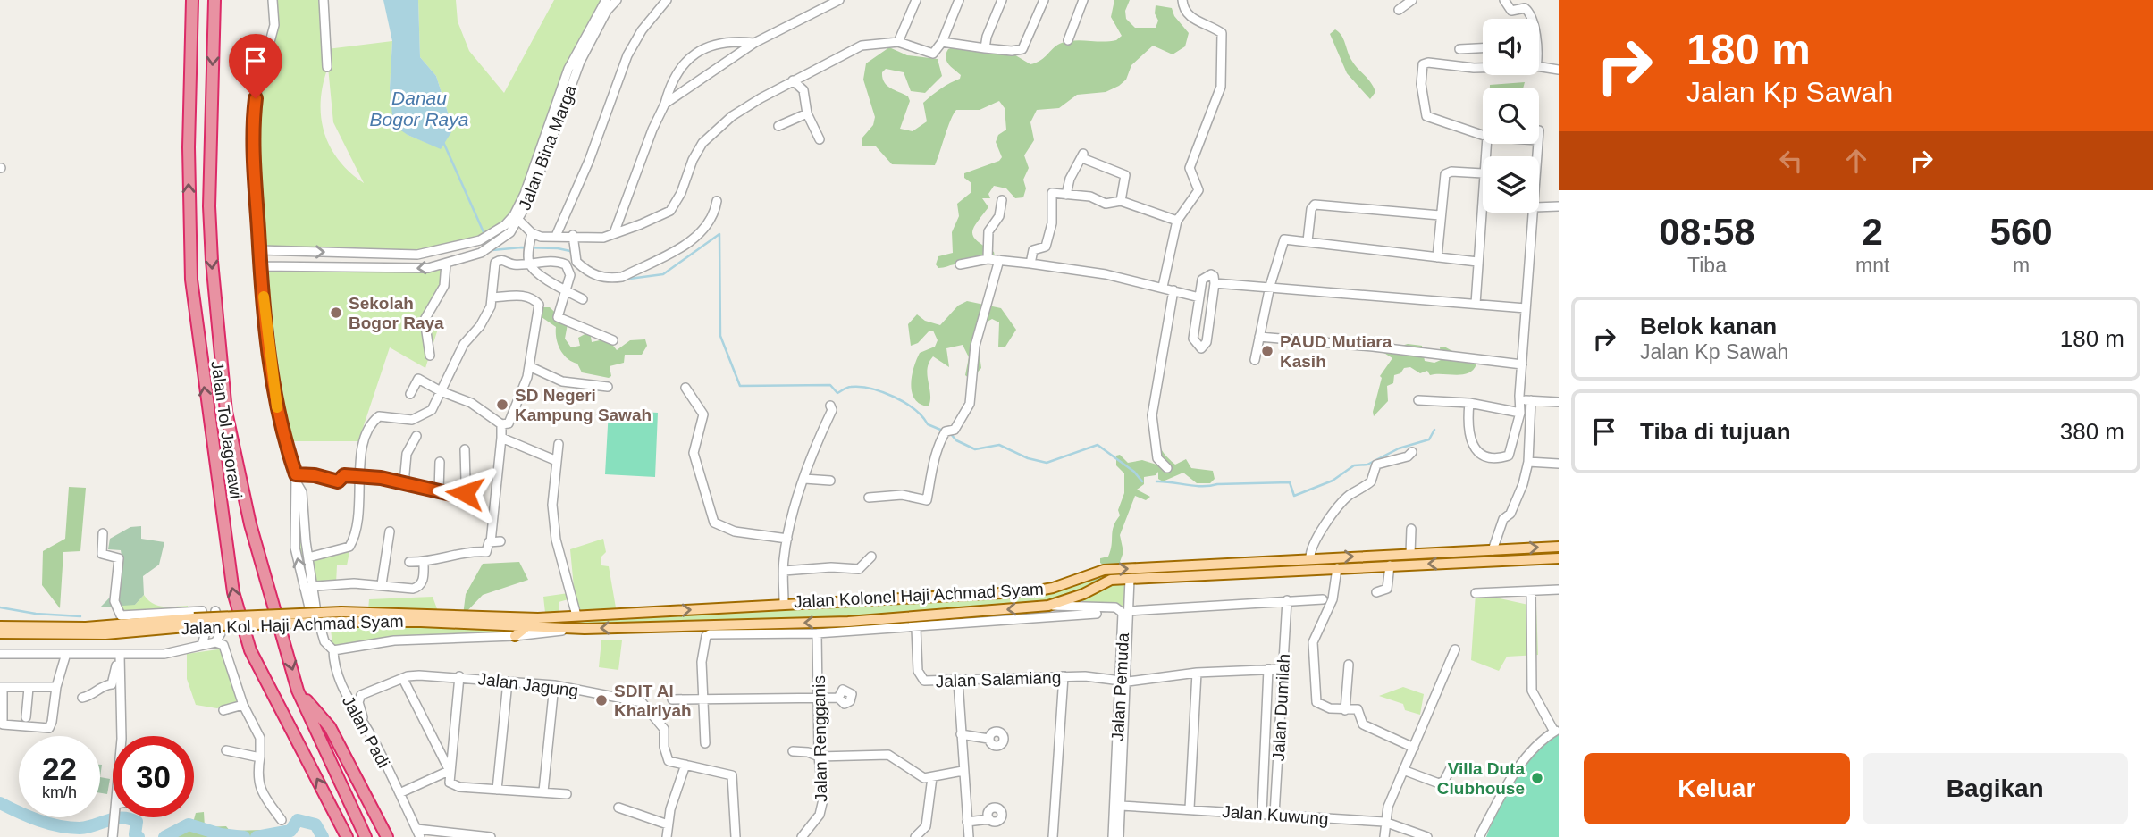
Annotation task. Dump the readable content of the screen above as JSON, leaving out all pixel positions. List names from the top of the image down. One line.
{"streets":{"highway":["Jalan Tol Jagorawi"],"main road":["Jalan Kolonel Haji Achmad Syam","Jalan Kol. Haji Achmad Syam"],"street":["Jalan Bina Marga","Jalan Salamiang","Jalan Jagung","Jalan Pemuda","Jalan Dumilah","Jalan Padi","Jalan Rengganis","Jalan Kuwung"]},"crossings":[["Jalan Kolonel Haji Achmad Syam","Jalan Kol. Haji Achmad Syam"],["Jalan Kolonel Haji Achmad Syam","Jalan Pemuda"],["Jalan Salamiang","Jalan Pemuda"],["Jalan Salamiang","Jalan Dumilah"],["Jalan Jagung","Jalan Padi"],["Jalan Pemuda","Jalan Kuwung"],["Jalan Dumilah","Jalan Kuwung"]],"water":["Danau Bogor Raya"],"places":["Sekolah Bogor Raya","PAUD Mutiara Kasih","SD Negeri Kampung Sawah","SDIT Al Khairiyah","Villa Duta Clubhouse"],"page":{"turn":["180 m","Jalan Kp Sawah"],"eta":["08:58","Tiba","2","mnt","560","m"],"list":[{"name":"Belok kanan","note":"Jalan Kp Sawah","value":"180 m"},{"name":"Tiba di tujuan","value":"380 m"}],"speed":"22 km/h","limit":"30","buttons":["Keluar","Bagikan"]}}
